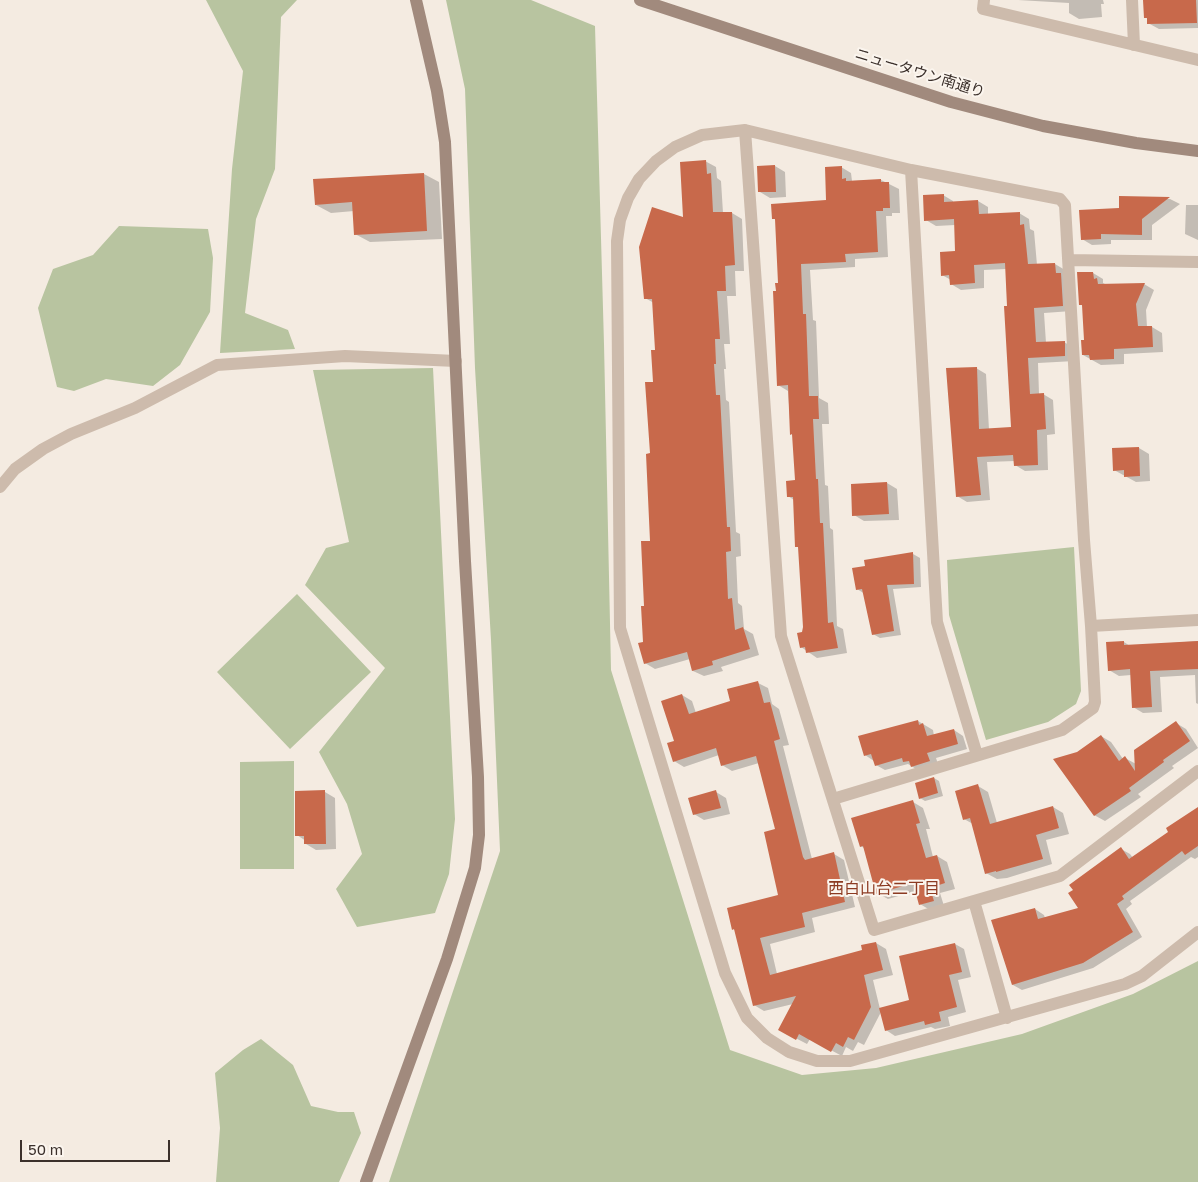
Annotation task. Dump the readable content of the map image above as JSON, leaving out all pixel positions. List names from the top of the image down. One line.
{"streets":{"street":["ニュータウン南通り"]},"districts":["西白山台二丁目"],"scale_bar":"50 m"}
